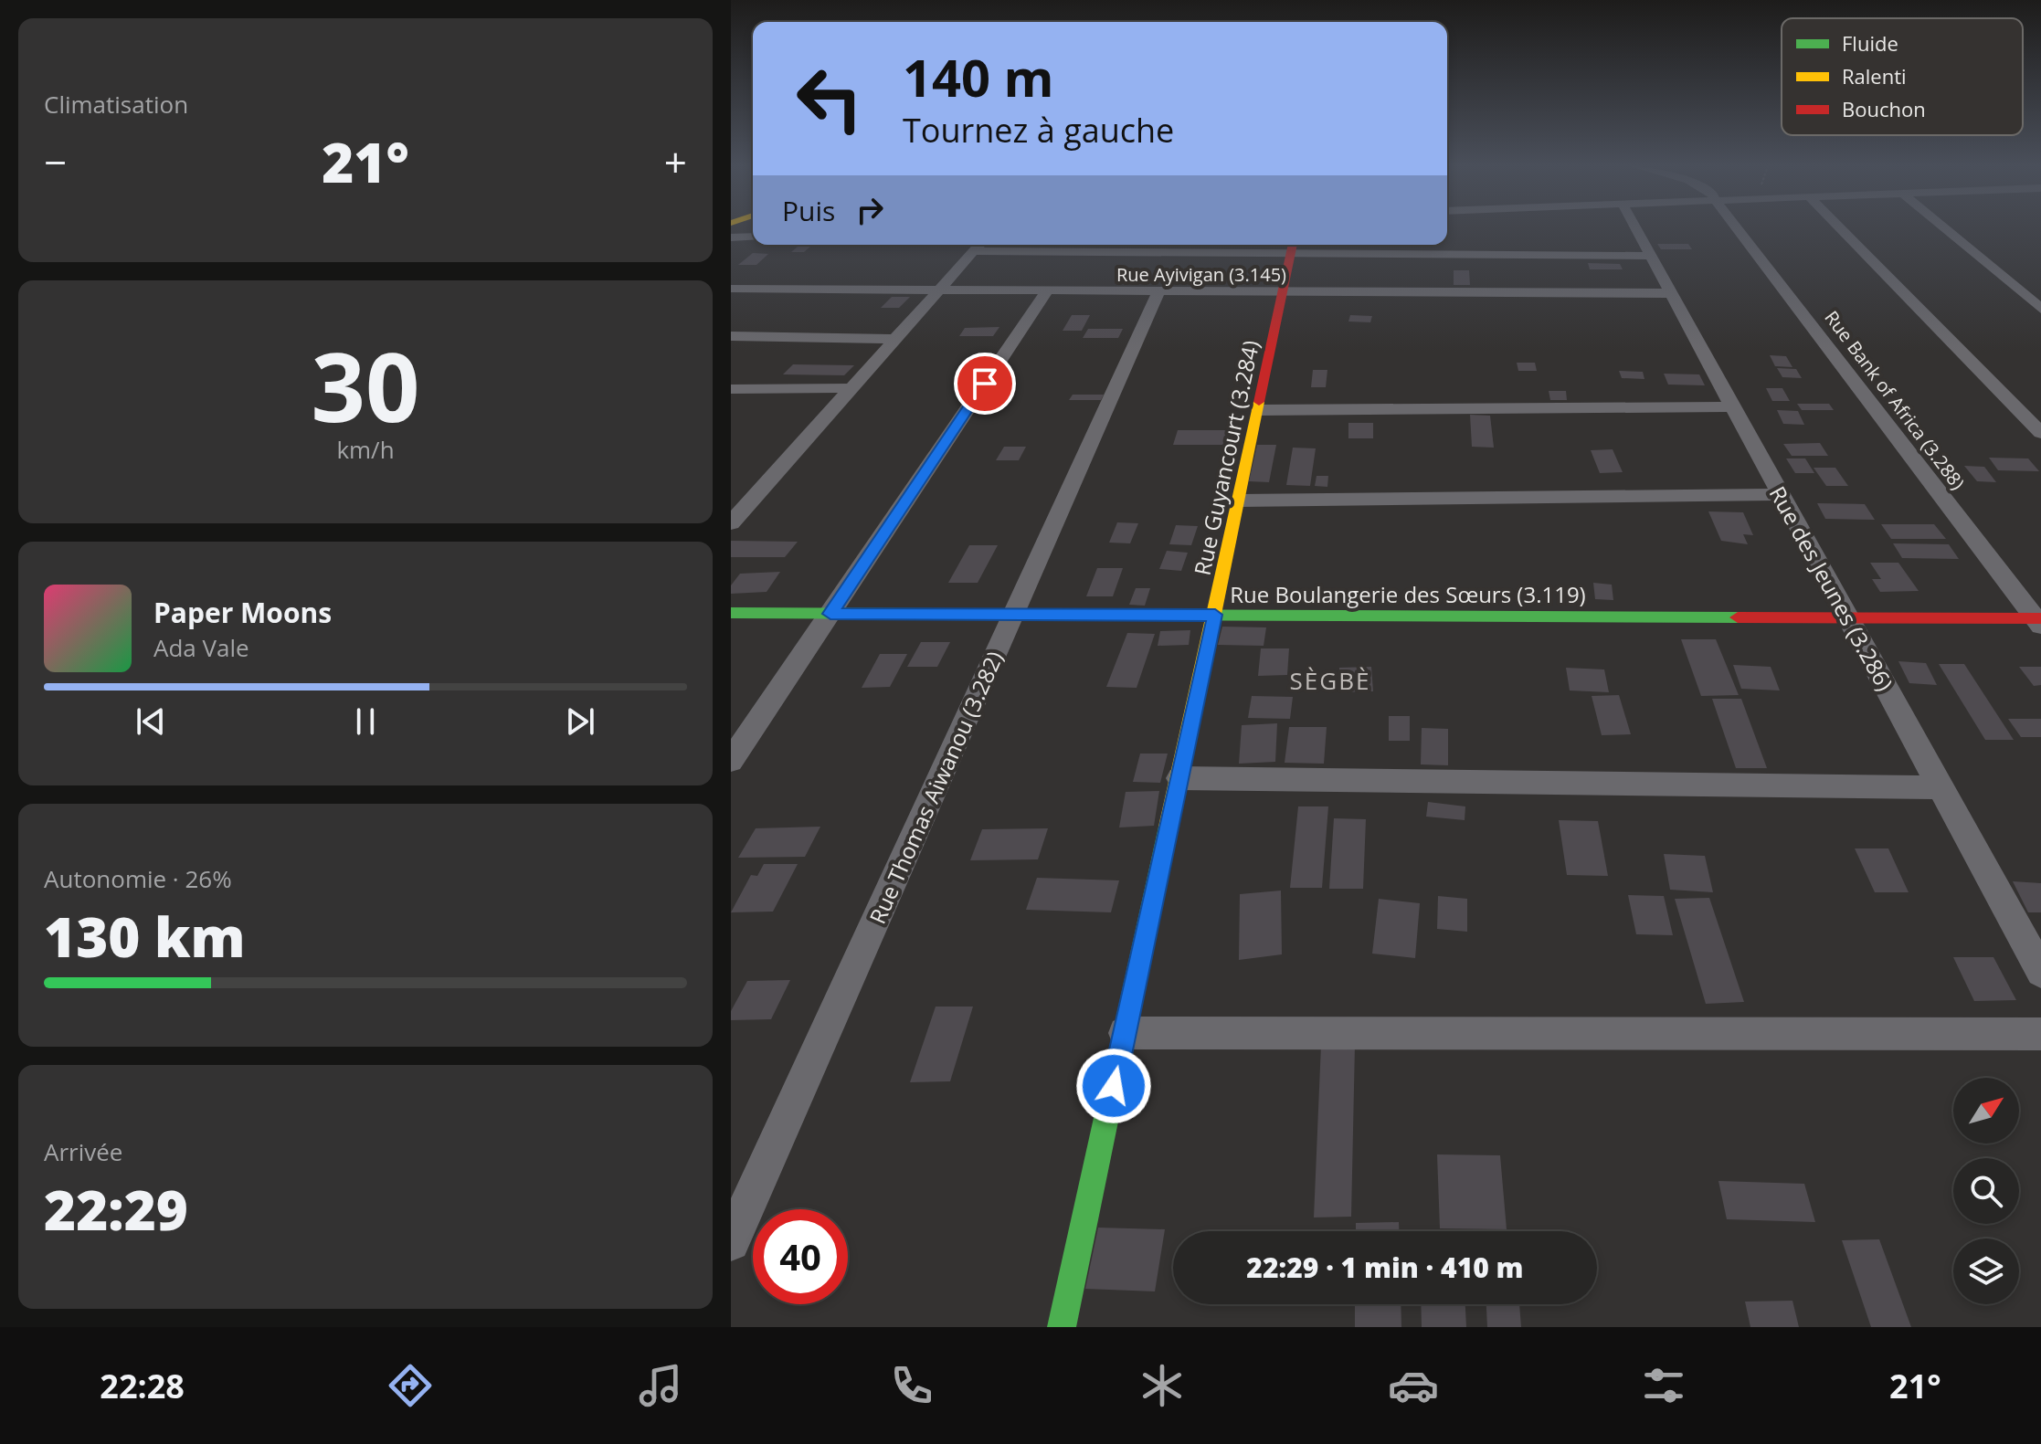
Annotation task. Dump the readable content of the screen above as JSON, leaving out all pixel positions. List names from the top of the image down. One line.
{"streets":{"street":["Rue Ayivigan (3.145)","Rue Bank of Africa (3.288)","Rue Guyancourt (3.284)","Rue des Jeunes (3.286)","Rue Boulangerie des Sœurs (3.119)","Rue Thomas Aiwanou (3.282)"]},"crossings":[["Rue Ayivigan (3.145)","Rue Guyancourt (3.284)"],["Rue Ayivigan (3.145)","Rue des Jeunes (3.286)"],["Rue Ayivigan (3.145)","Rue Thomas Aiwanou (3.282)"],["Rue Bank of Africa (3.288)","Rue Boulangerie des Sœurs (3.119)"],["Rue Guyancourt (3.284)","Rue Boulangerie des Sœurs (3.119)"],["Rue des Jeunes (3.286)","Rue Boulangerie des Sœurs (3.119)"],["Rue Boulangerie des Sœurs (3.119)","Rue Thomas Aiwanou (3.282)"]],"districts":["SÈGBÈ"],"legend":["Fluide","Ralenti","Bouchon"],"north":"top right","page":{"tile":["Climatisation",["30","km/h"],["Autonomie · 26%","130 km"],["Arrivée","22:29"]],"turn":["140 m","Tournez à gauche"],"heat":["−","21°","+"],"then":"Puis","song":["Paper Moons","Ada Vale"],"limit":"40","trip":"22:29 · 1 min · 410 m","tabs":["22:28","21°"]}}
